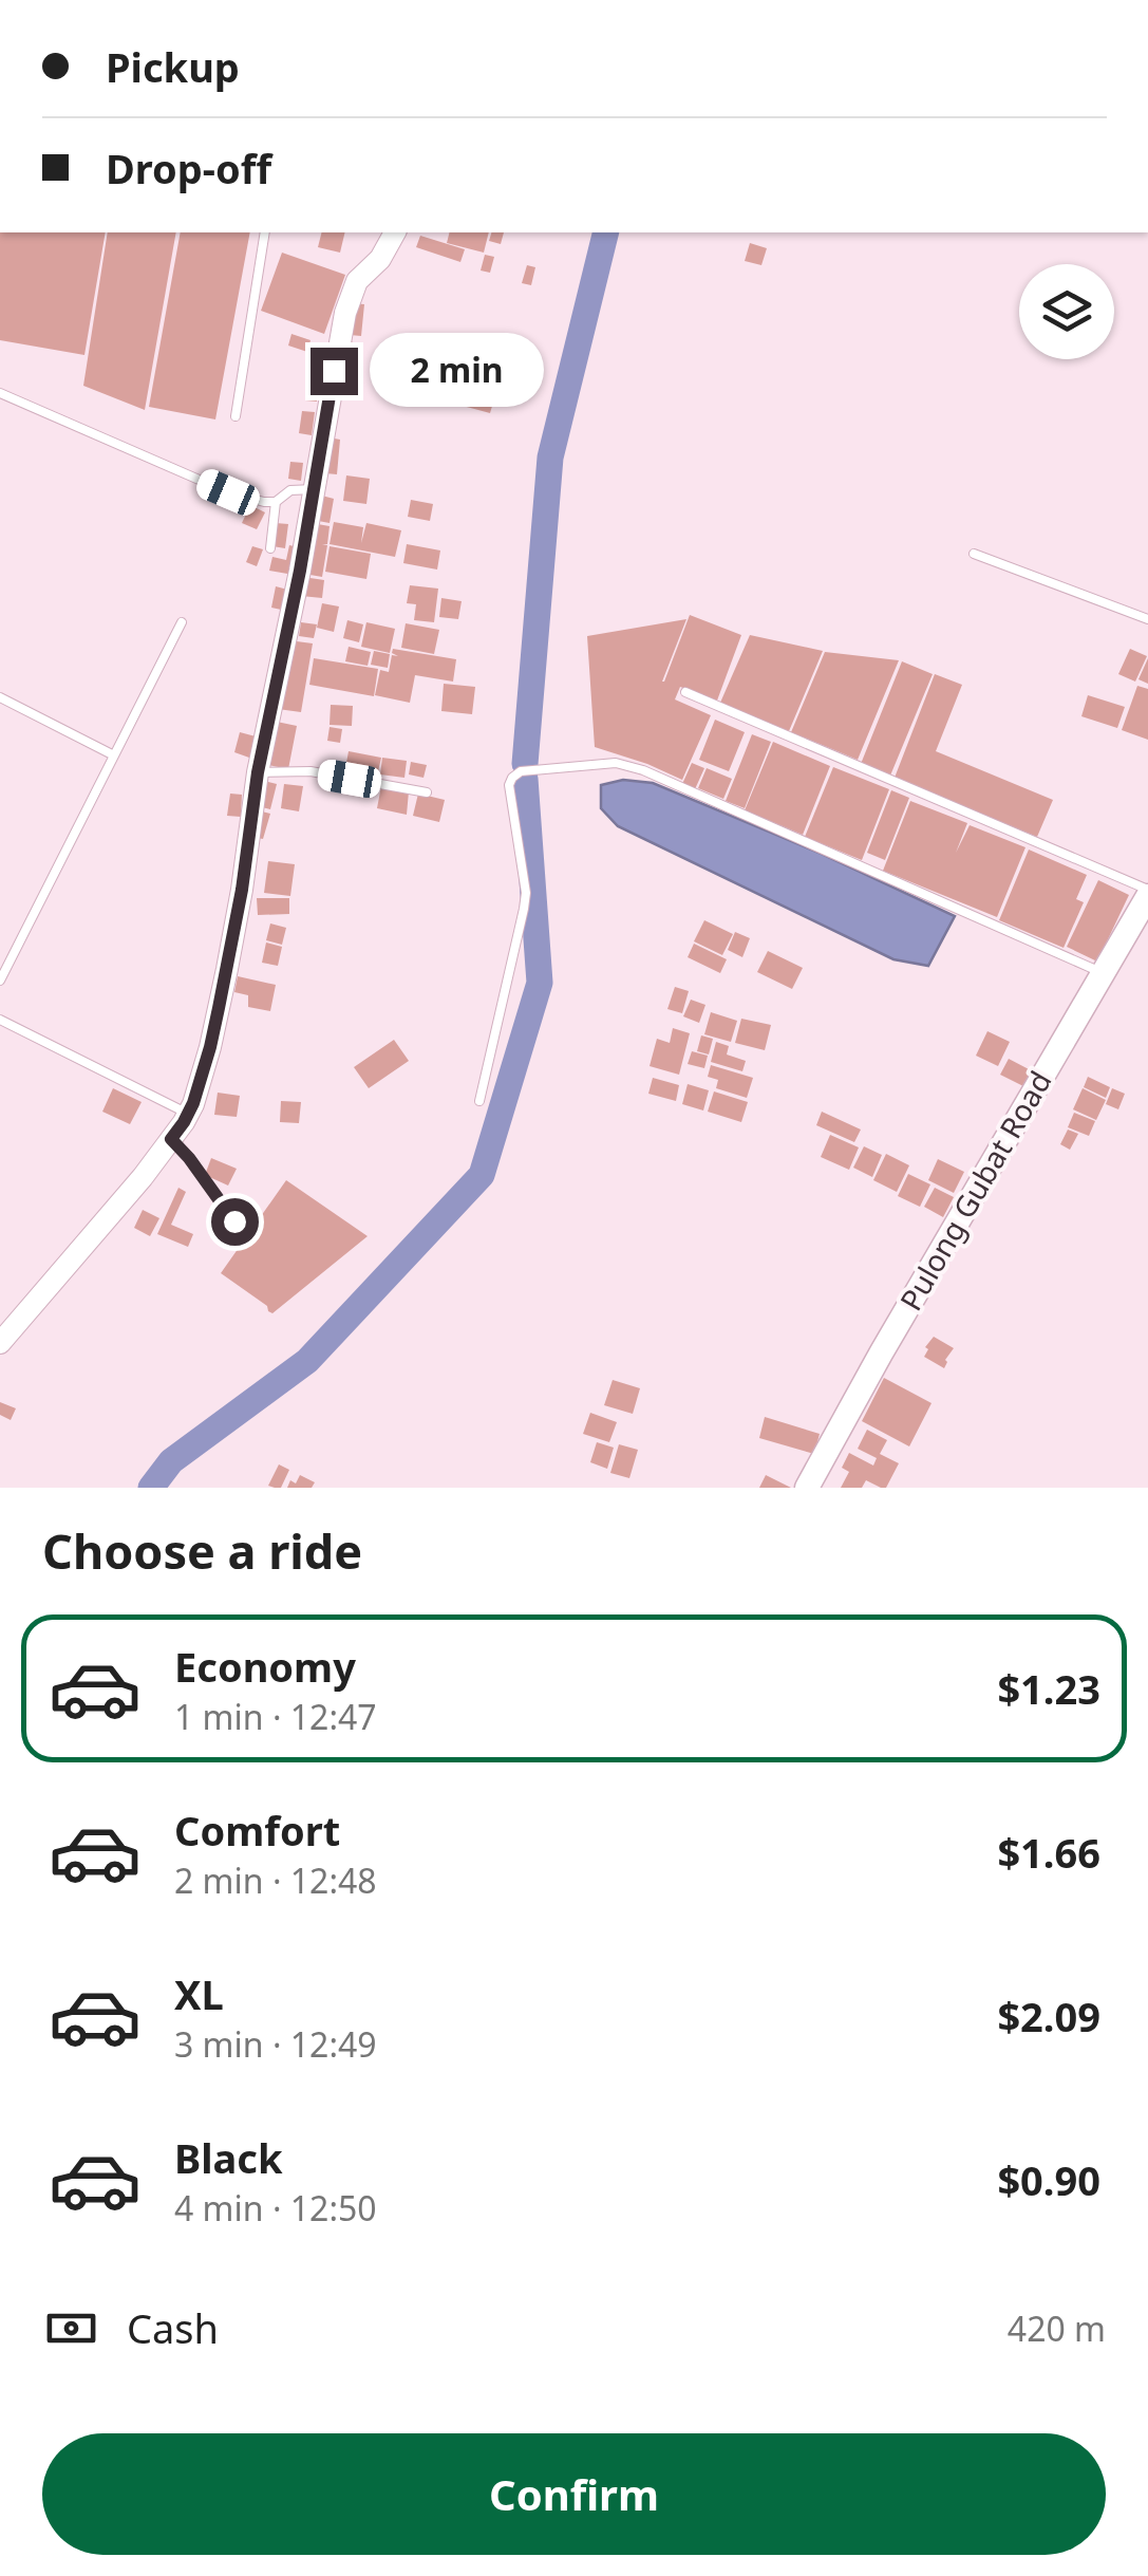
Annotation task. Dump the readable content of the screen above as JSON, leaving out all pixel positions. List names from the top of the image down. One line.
{"streets":{"main road":["Pulong Gubat Road"]},"page":{"banner":["Pickup","Drop-off"],"bubble":"2 min","heading":"Choose a ride","list":[{"name":"Economy","note":"1 min · 12:47","value":"$1.23"},{"name":"Comfort","note":"2 min · 12:48","value":"$1.66"},{"name":"XL","note":"3 min · 12:49","value":"$2.09"},{"name":"Black","note":"4 min · 12:50","value":"$0.90"}],"pay":["Cash","420 m"],"buttons":"Confirm"}}
